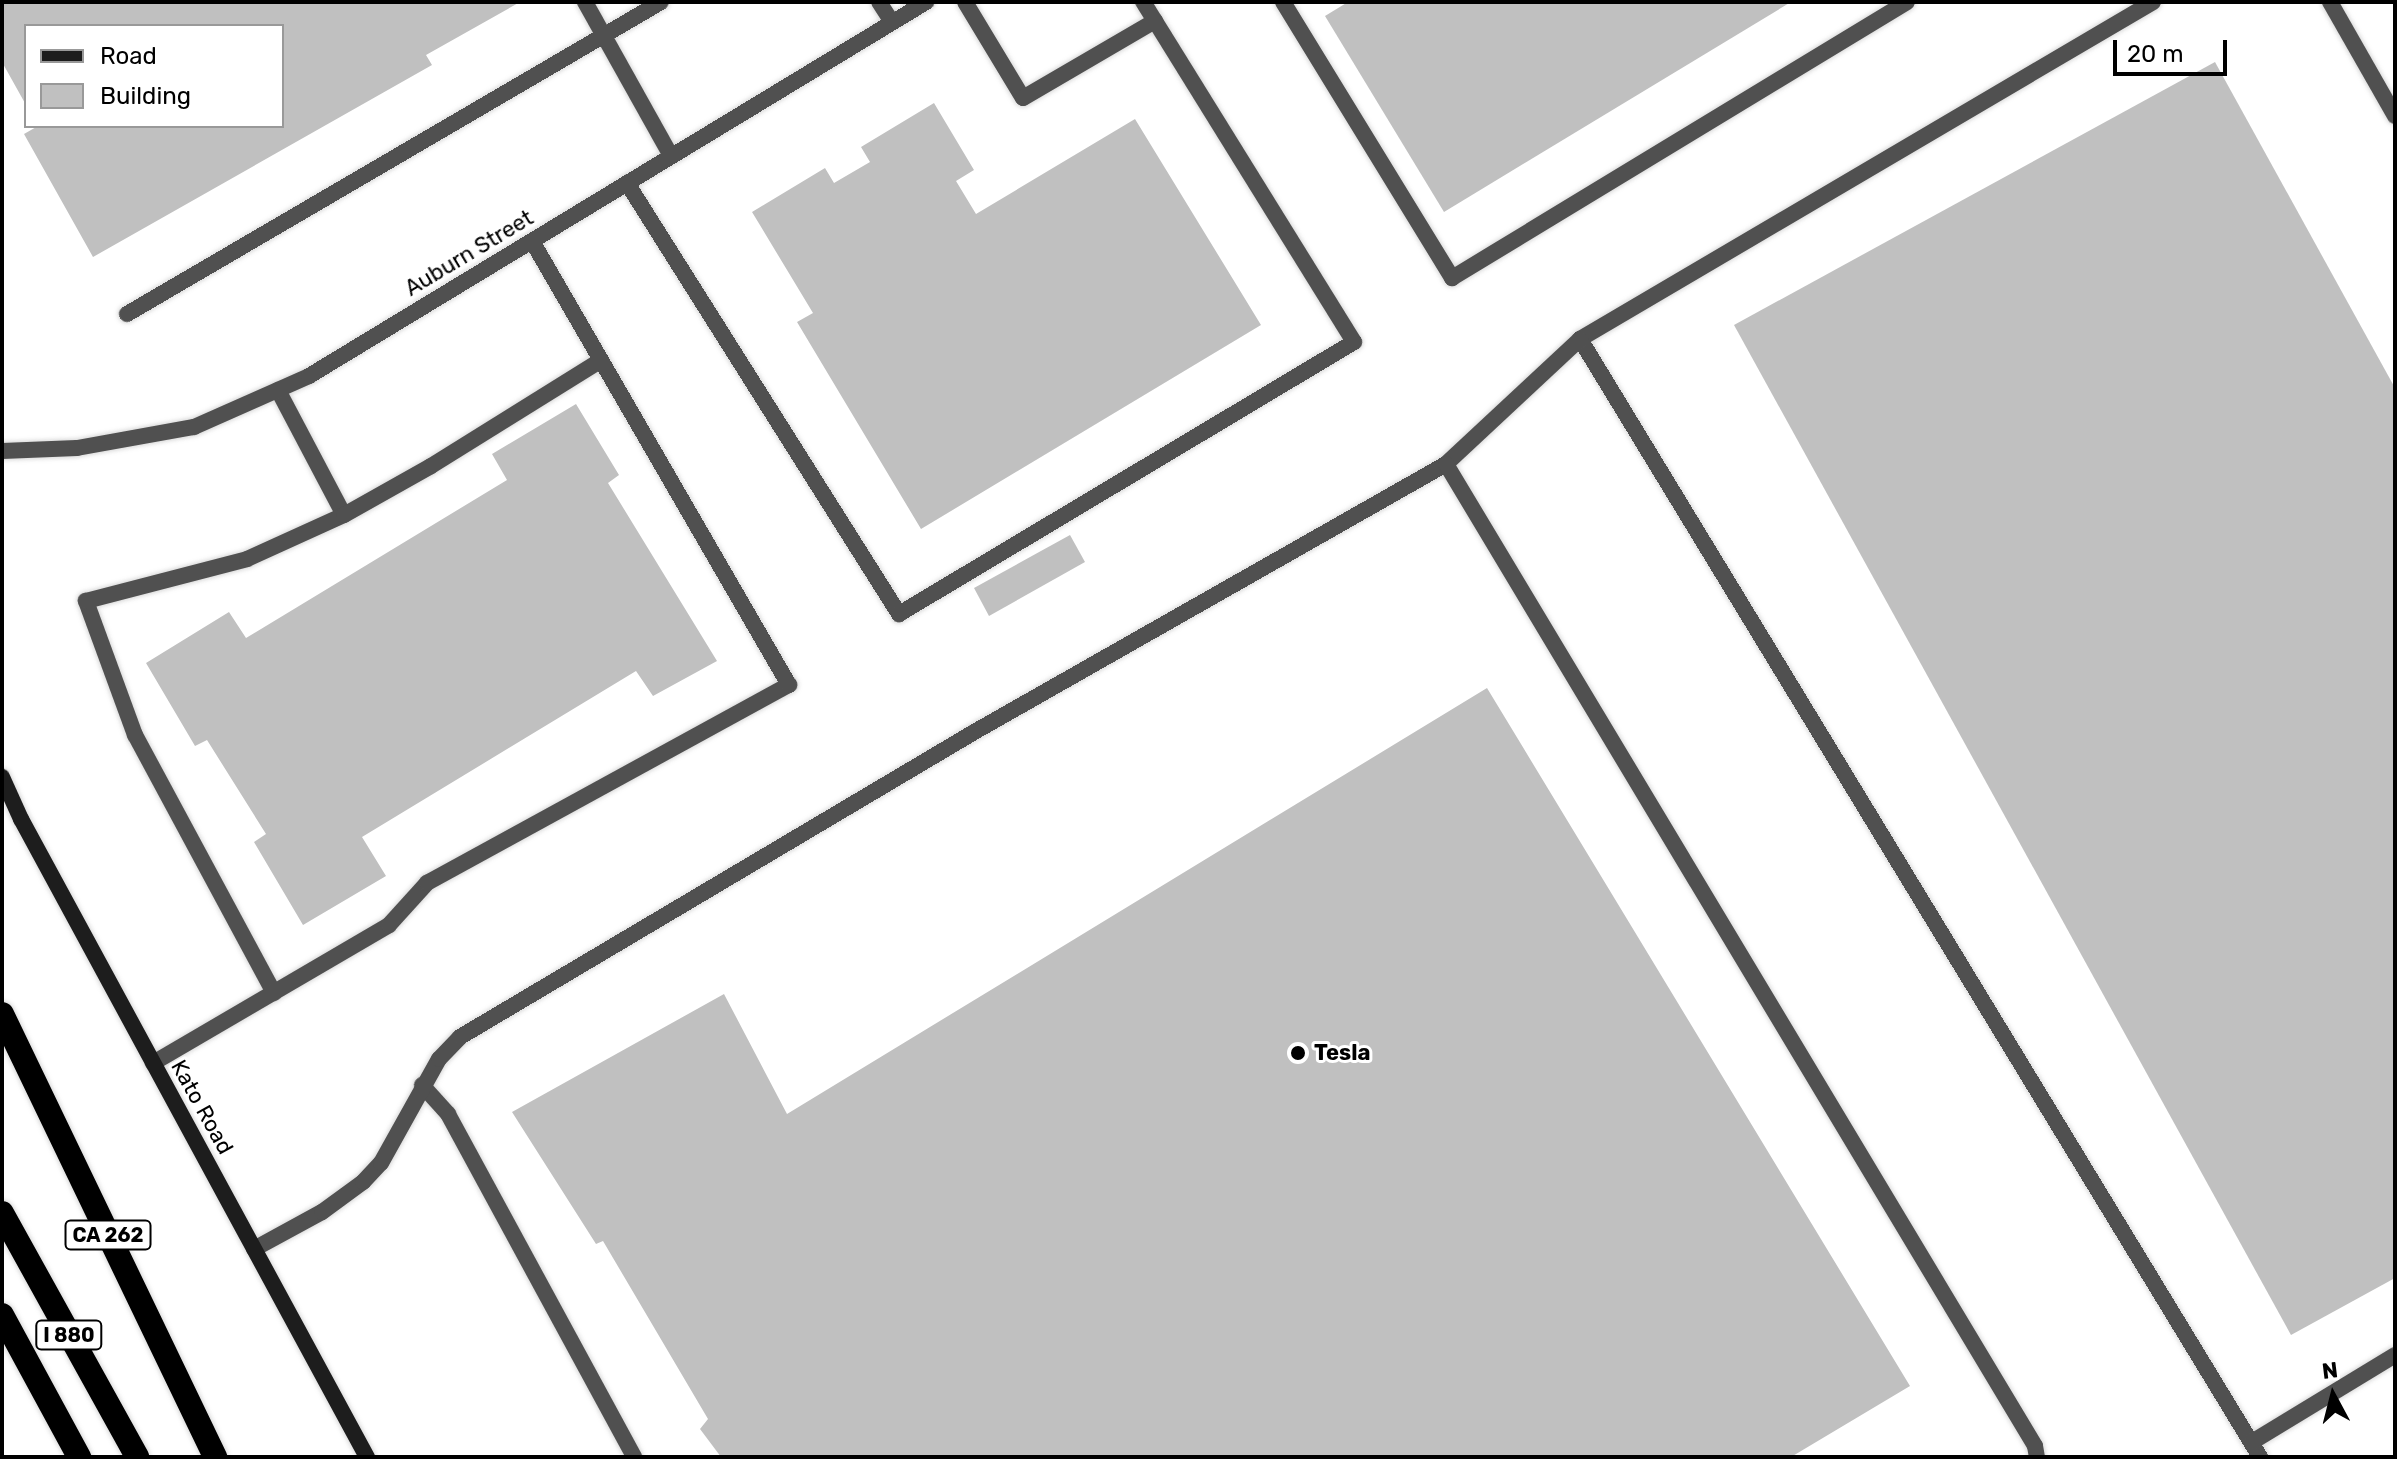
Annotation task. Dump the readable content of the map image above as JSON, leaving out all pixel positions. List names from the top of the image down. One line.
{"streets":{"highway":["CA 262","I 880"],"street":["Auburn Street","Kato Road"]},"places":["Tesla"],"legend":["Road","Building"],"scale_bar":"20 m","north":"top"}
